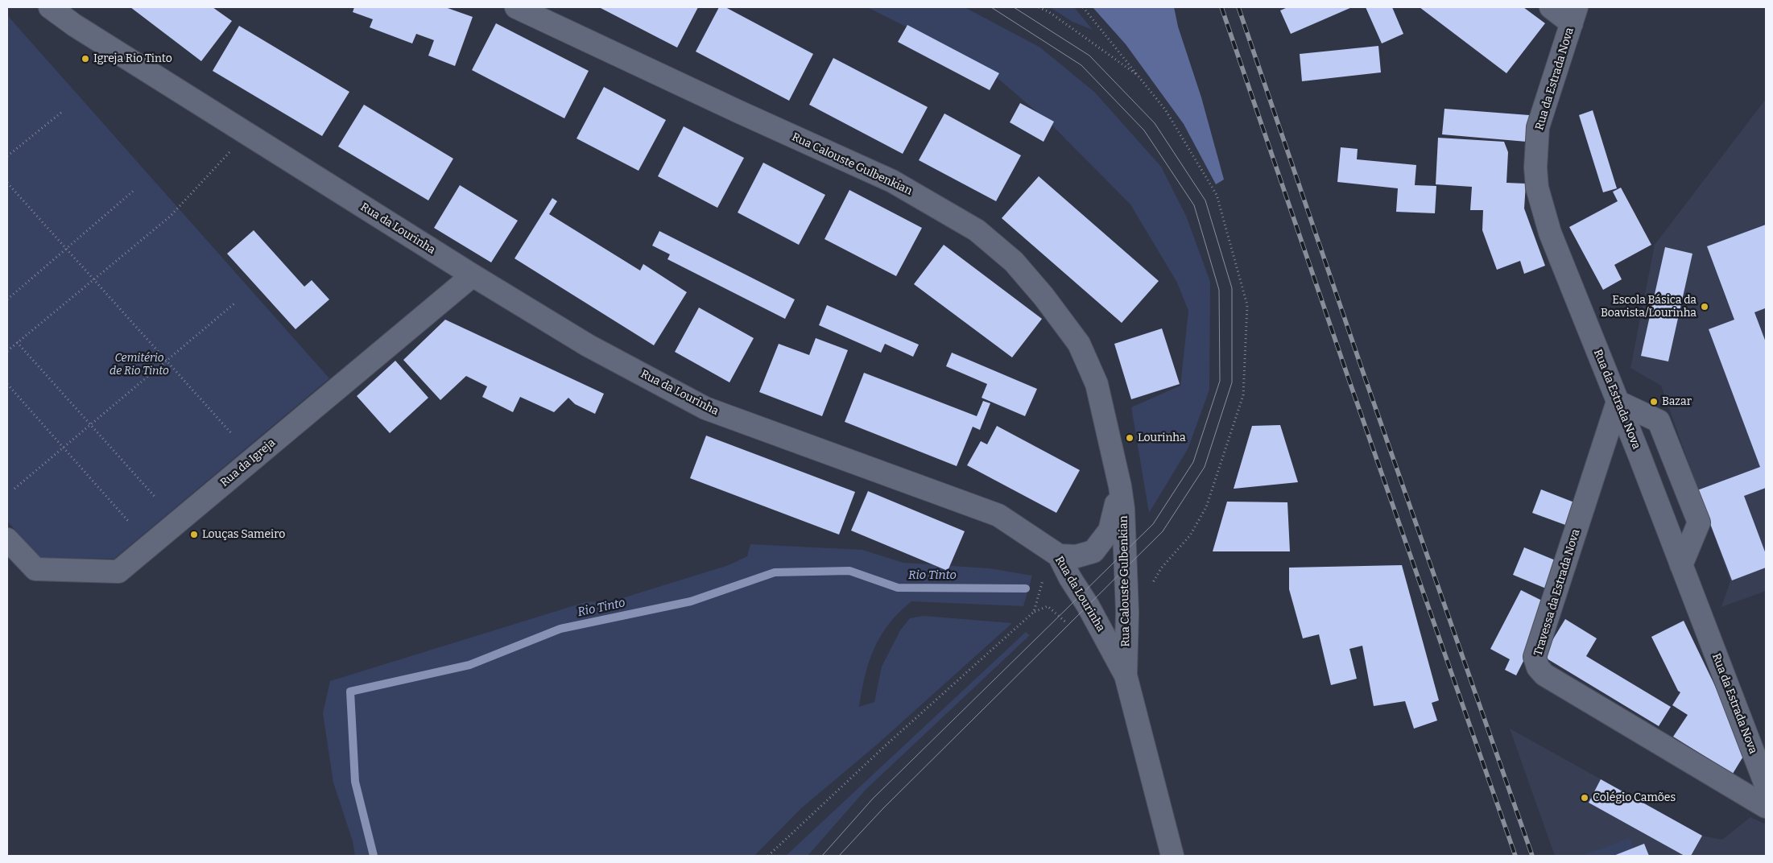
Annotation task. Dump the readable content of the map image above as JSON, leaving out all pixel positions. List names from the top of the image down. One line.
{"streets":{"street":["Rua da Estrada Nova","Rua Calouste Gulbenkian","Rua da Lourinha","Rua da Igreja","Travessa da Estrada Nova"]},"crossings":[["Rua da Estrada Nova","Travessa da Estrada Nova"],["Rua Calouste Gulbenkian","Rua da Lourinha"],["Rua da Lourinha","Rua da Igreja"]],"water":["Rio Tinto"],"parks":["Cemitério de Rio Tinto"],"places":["Igreja Rio Tinto","Escola Básica da Boavista/Lourinha","Bazar","Lourinha","Louças Sameiro","Colégio Camões"]}
